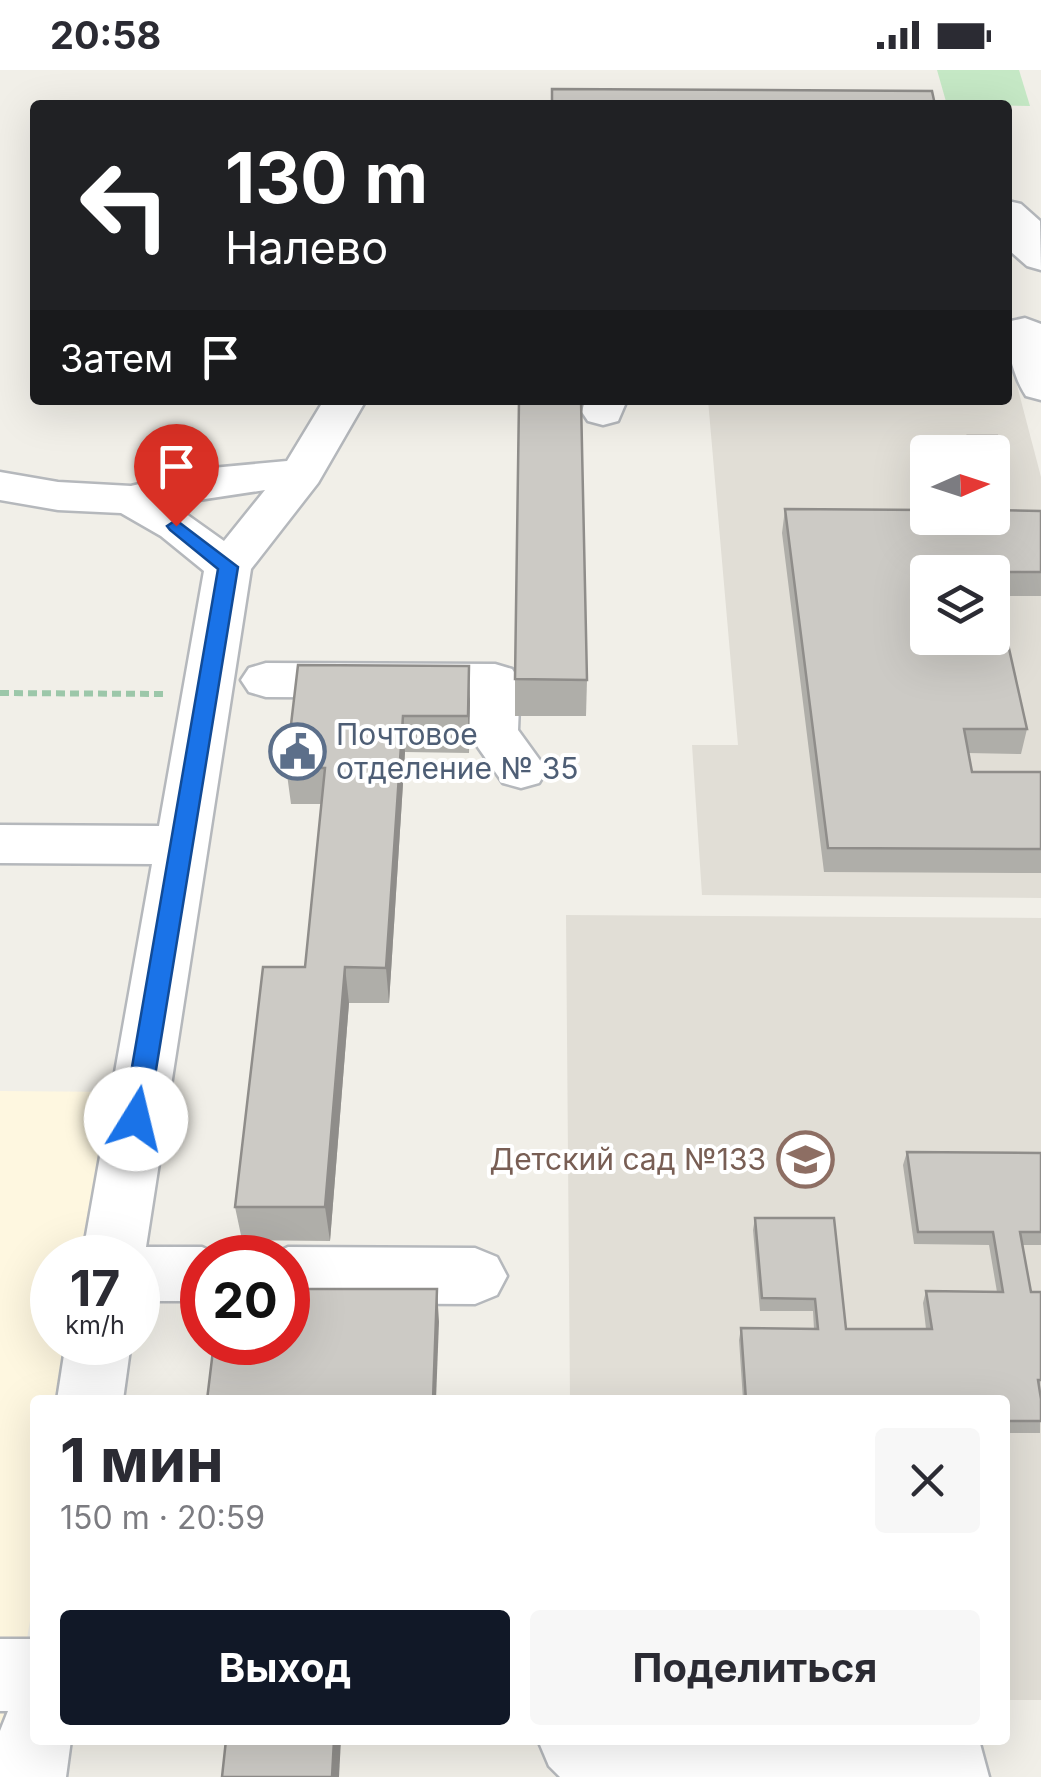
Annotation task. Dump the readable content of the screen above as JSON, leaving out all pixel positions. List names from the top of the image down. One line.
{"places":{"public building":["Почтовое отделение № 35"],"school or university":["Детский сад №133"]},"north":"right","page":{"status":"20:58","turn":["130 m","Налево"],"then":"Затем","speed":"17 km/h","limit":"20","heading":["1 мин","150 m · 20:59"],"buttons":["Выход","Поделиться"]}}
